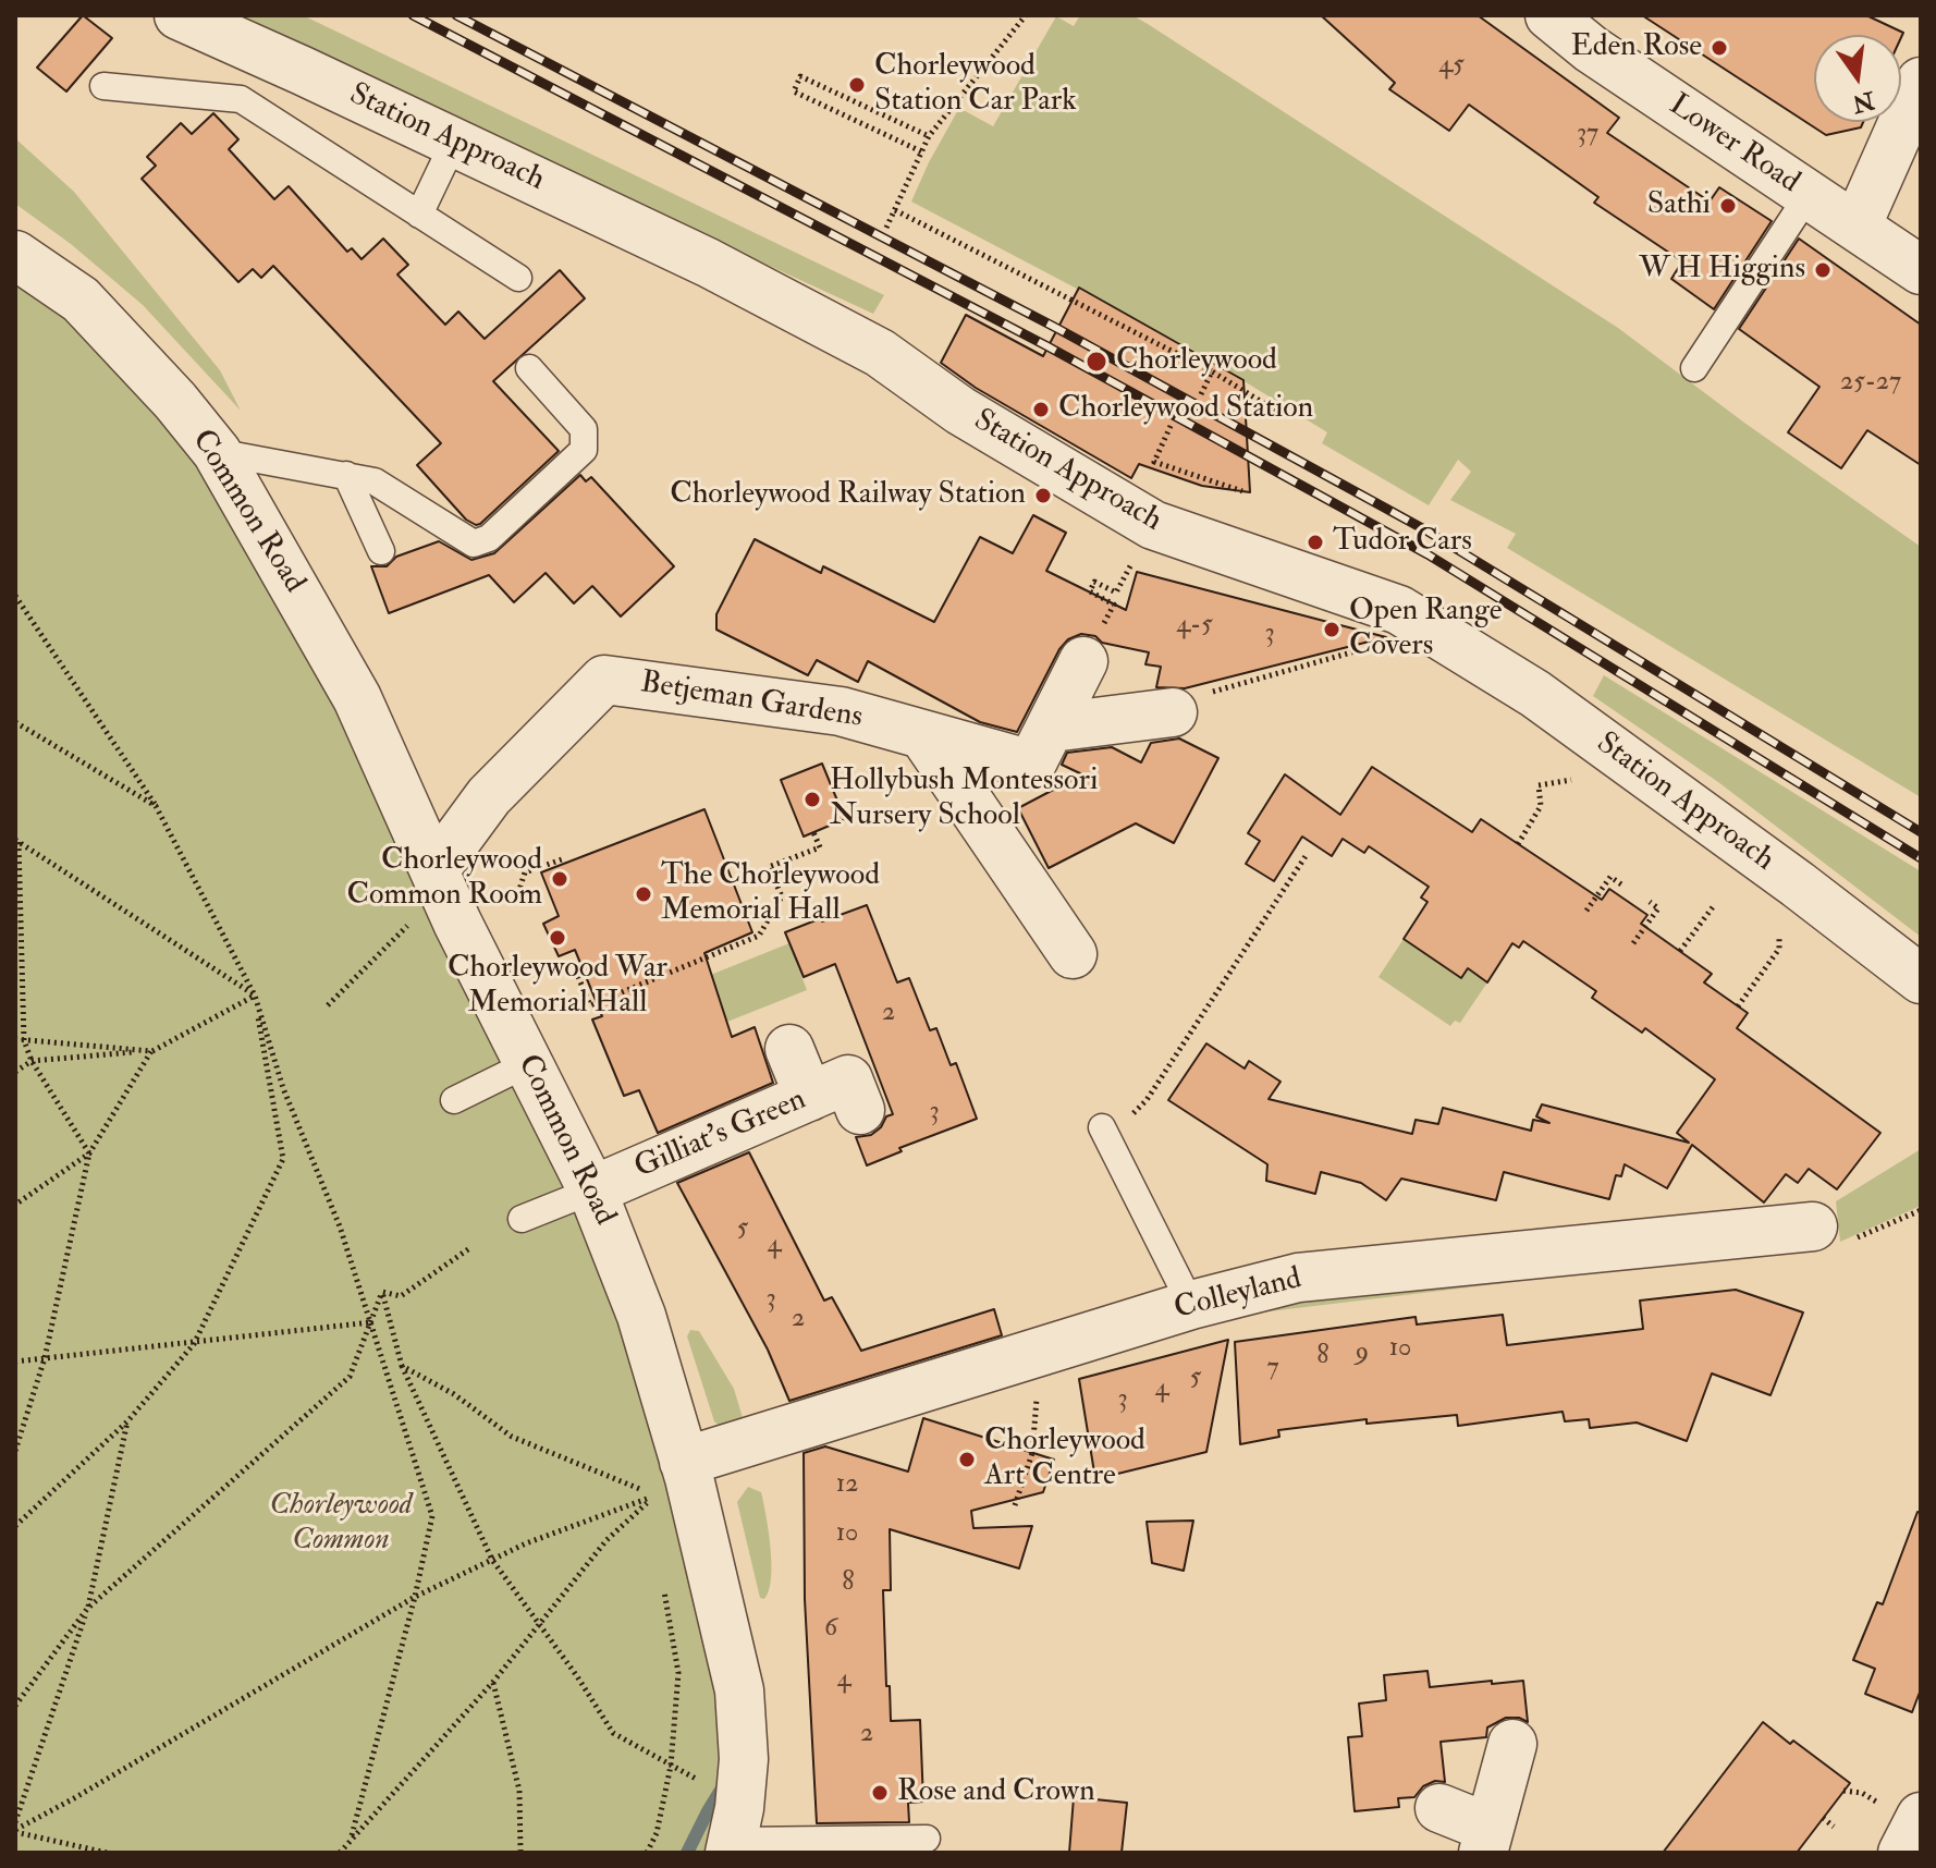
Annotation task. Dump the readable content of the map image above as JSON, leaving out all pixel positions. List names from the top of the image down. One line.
{"streets":{"street":["Station Approach","Lower Road","Common Road","Betjeman Gardens","Gilliat's Green","Colleyland"]},"crossings":[["Common Road","Betjeman Gardens"],["Common Road","Gilliat's Green"],["Common Road","Colleyland"]],"parks":["Chorleywood Common"],"places":["Eden Rose","Chorleywood Station Car Park","Sathi","W H Higgins","Chorleywood","Chorleywood Station","Chorleywood Railway Station","Tudor Cars","Open Range Covers","Hollybush Montessori Nursery School","Chorleywood Common Room","The Chorleywood Memorial Hall","Chorleywood War Memorial Hall","Chorleywood Art Centre","Rose and Crown"],"house_numbers":["45","37","25-27","4-5","3","2","3","5","4","3","2","10","9","8","7","5","4","3","12","10","8","6","4","2"],"north":"bottom"}
